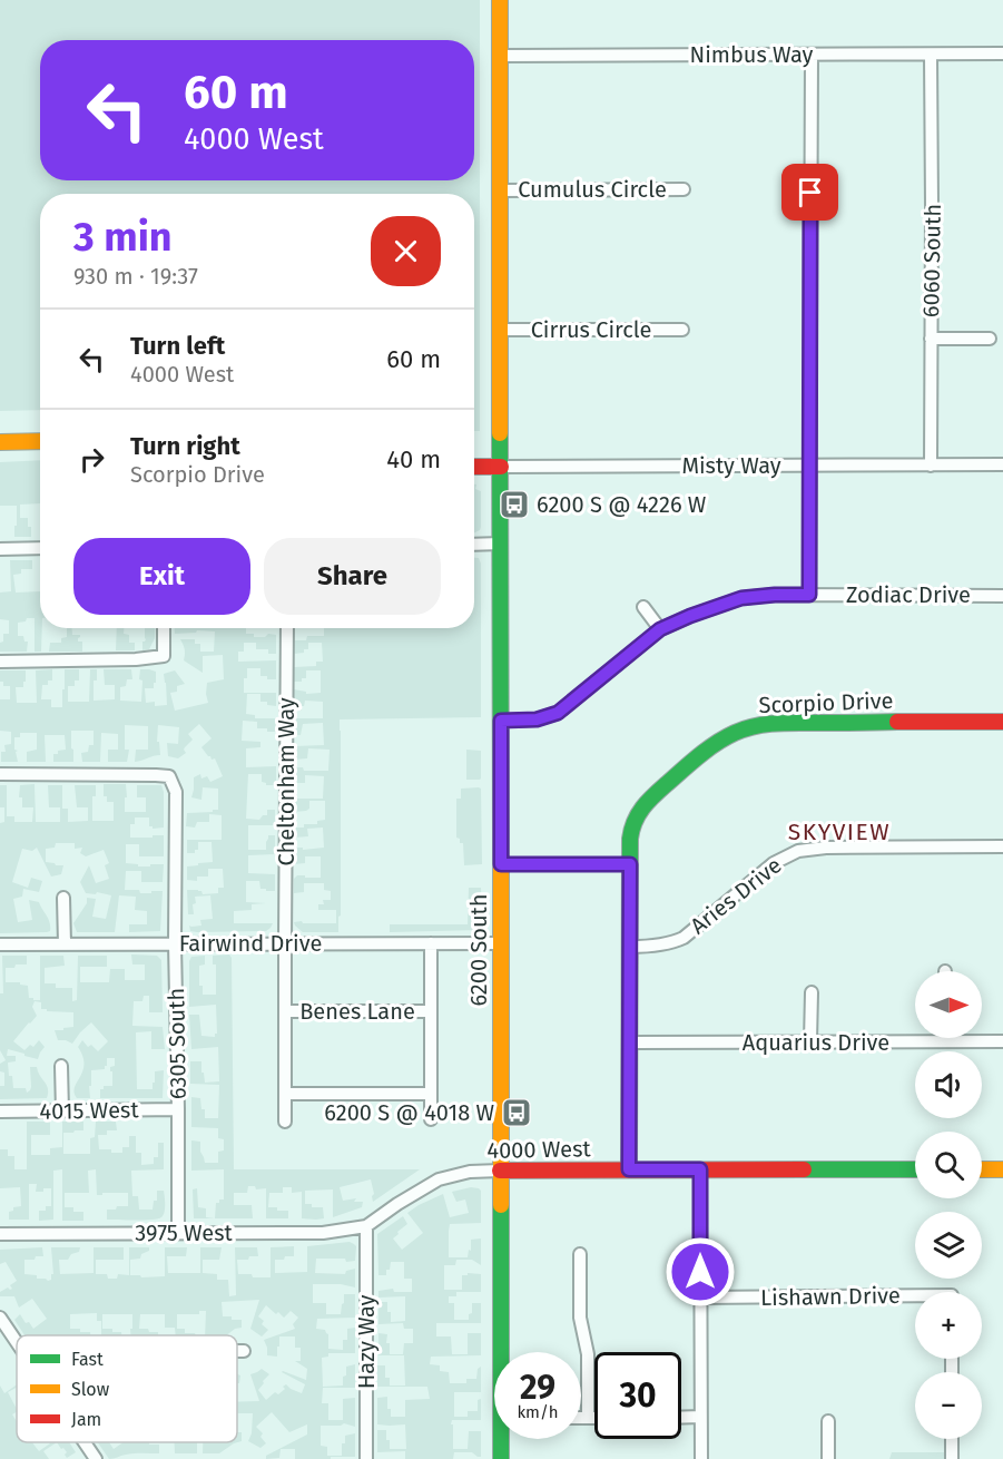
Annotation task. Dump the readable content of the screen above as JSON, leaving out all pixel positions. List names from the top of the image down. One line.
{"streets":{"main road":["Scorpio Drive","6200 South","4000 West"],"street":["Nimbus Way","Cumulus Circle","6060 South","Cirrus Circle","Misty Way","Zodiac Drive","Cheltonham Way","Aries Drive","Fairwind Drive","Benes Lane","Aquarius Drive","6305 South","4015 West","3975 West","Lishawn Drive","Hazy Way"]},"crossings":[["Nimbus Way","6060 South"],["Nimbus Way","6200 South"],["Cumulus Circle","6200 South"],["6060 South","Misty Way"],["Cirrus Circle","6200 South"],["Misty Way","6200 South"],["Zodiac Drive","6200 South"],["Scorpio Drive","Aries Drive"],["Scorpio Drive","Aquarius Drive"],["Scorpio Drive","4000 West"],["Cheltonham Way","Fairwind Drive"],["Cheltonham Way","Benes Lane"],["Fairwind Drive","6200 South"],["Fairwind Drive","6305 South"],["6200 South","4000 West"],["6305 South","4015 West"],["6305 South","3975 West"],["4000 West","3975 West"],["4000 West","Hazy Way"],["3975 West","Hazy Way"]],"districts":["SKYVIEW"],"places":{"bus stop":["6200 S @ 4226 W","6200 S @ 4018 W"]},"legend":["Fast","Slow","Jam"],"north":"right","page":{"turn":["60 m","4000 West"],"heading":["3 min","930 m · 19:37"],"list":[{"name":"Turn left","note":"4000 West","value":"60 m"},{"name":"Turn right","note":"Scorpio Drive","value":"40 m"}],"buttons":["Exit","Share"],"map_buttons":["+","−"],"speed":"29 km/h","limit":"30"}}
